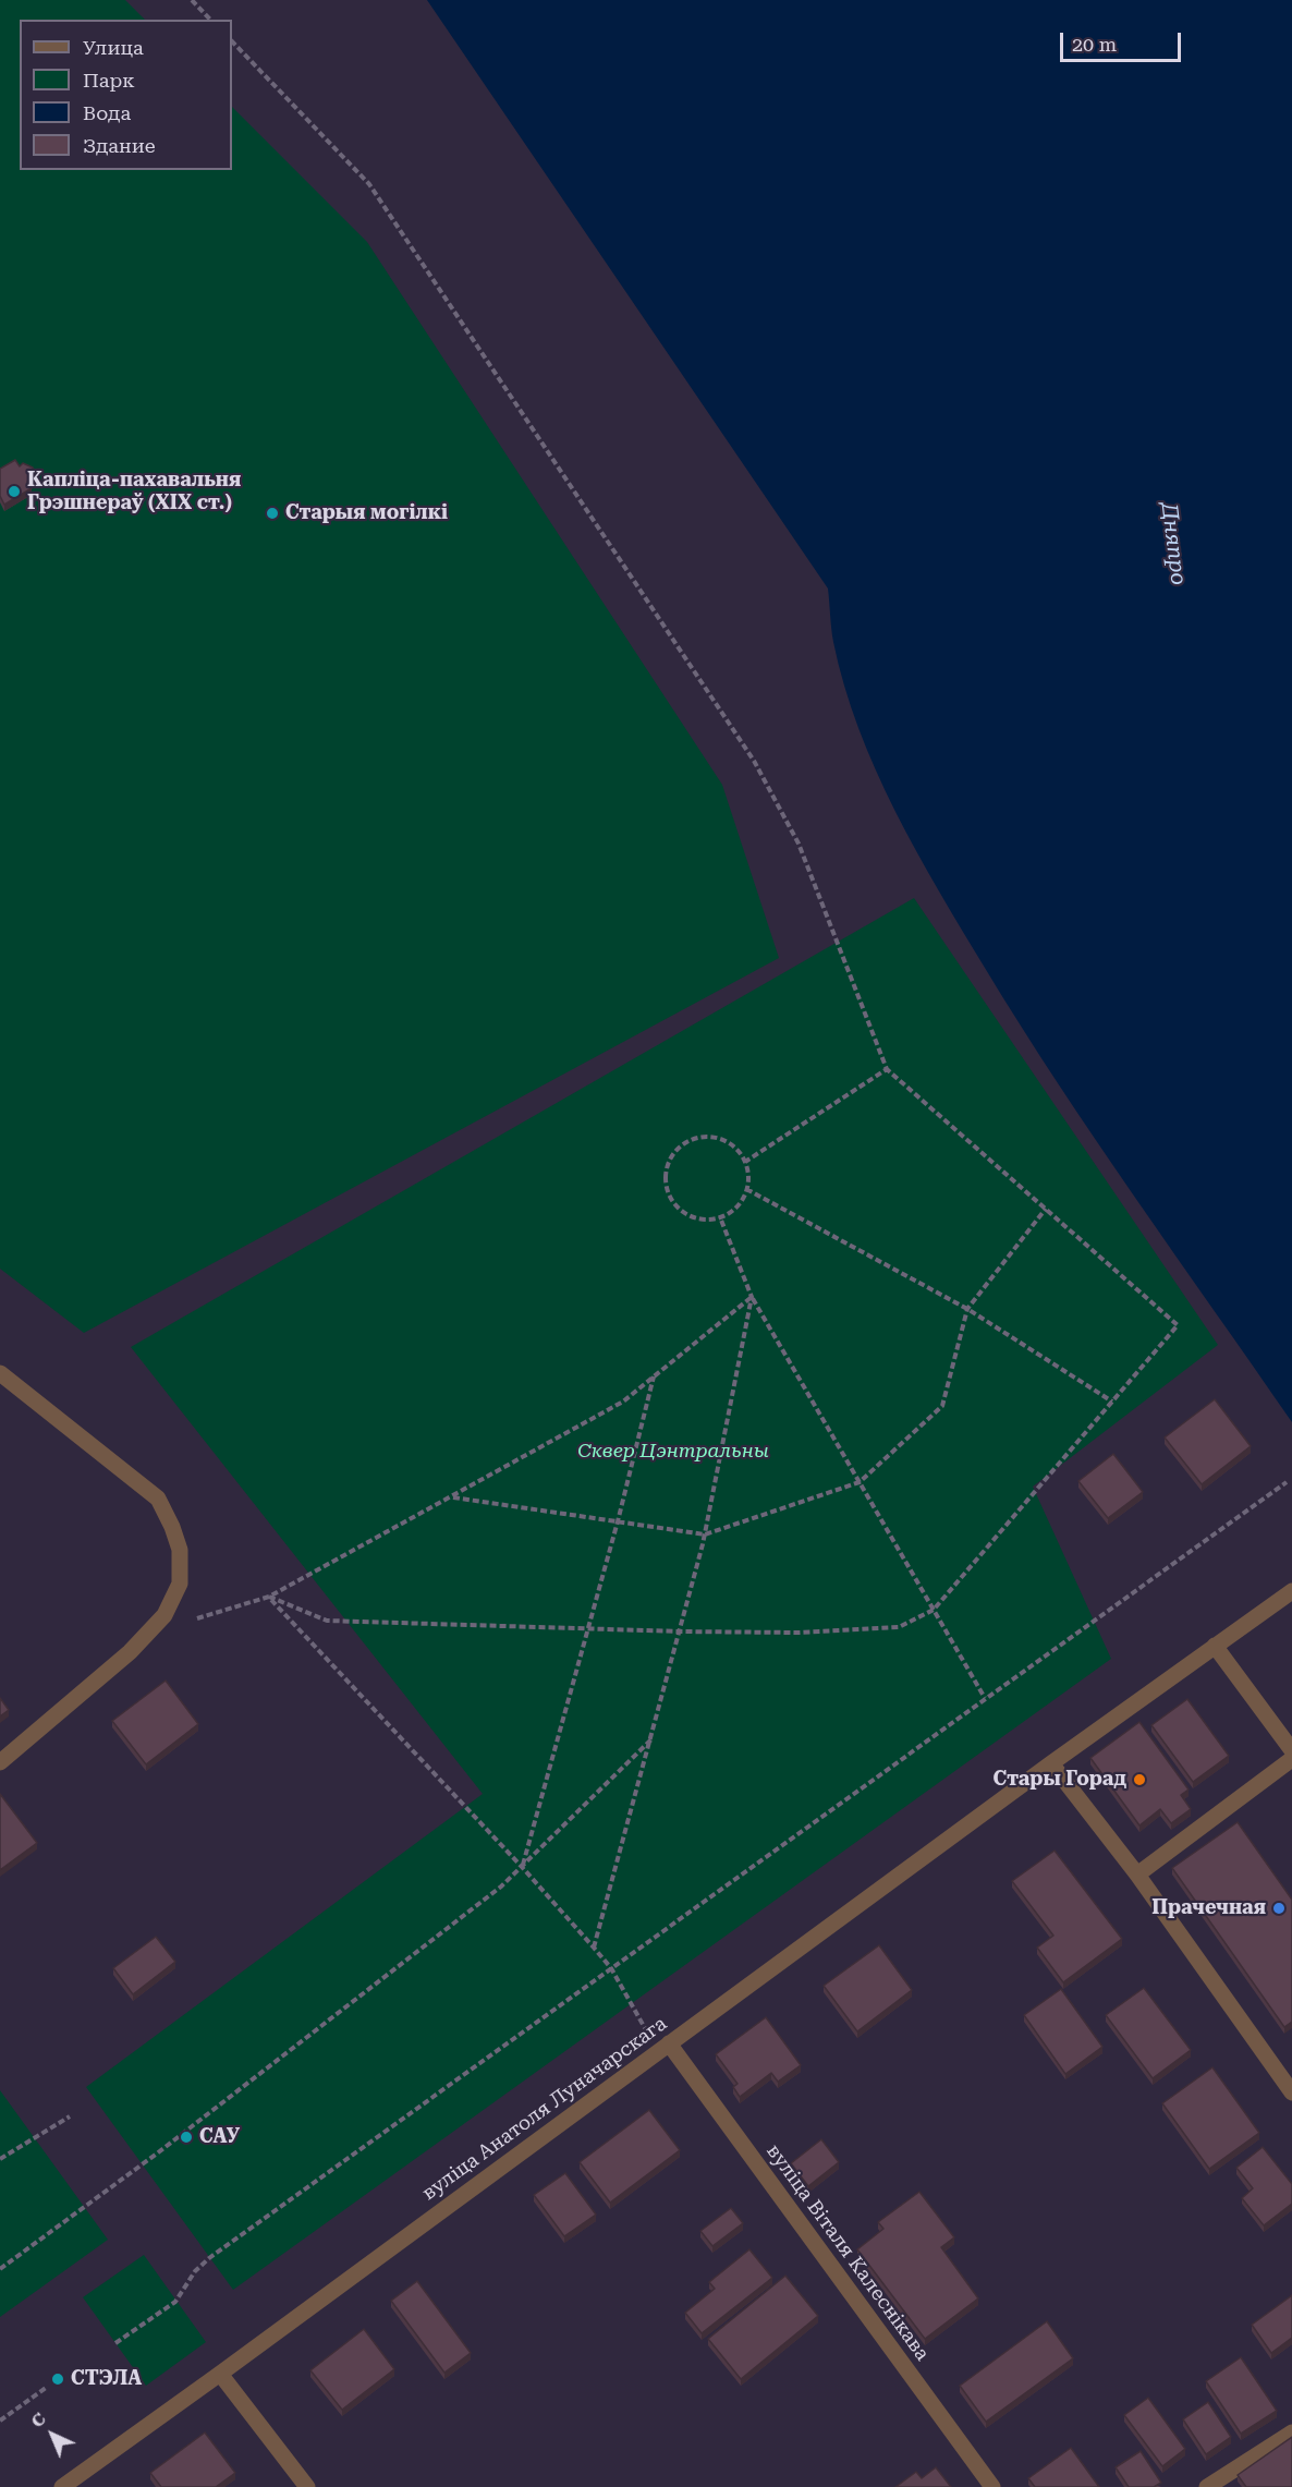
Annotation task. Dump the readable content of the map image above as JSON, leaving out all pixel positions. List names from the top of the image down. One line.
{"streets":{"street":["вуліца Анатоля Луначарскага","вуліца Віталя Калеснікава"]},"crossings":[["вуліца Анатоля Луначарскага","вуліца Віталя Калеснікава"]],"water":["Дняпро"],"parks":["Сквер Цэнтральны"],"places":["Капліца-пахавальня Грэшнераў (XIX ст.)","Старыя могілкі","Стары Горад","Прачечная","САУ","СТЭЛА"],"legend":["Улица","Парк","Вода","Здание"],"scale_bar":"20 m","north":"top left"}
